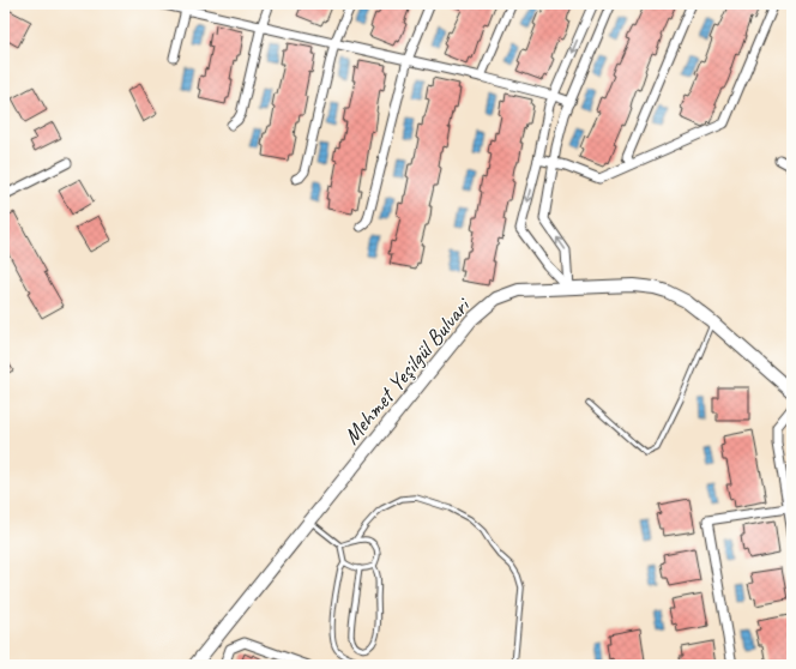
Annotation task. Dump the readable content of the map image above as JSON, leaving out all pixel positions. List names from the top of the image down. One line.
{"streets":{"main road":["Mehmet Yeşilgül Bulvari"]}}
